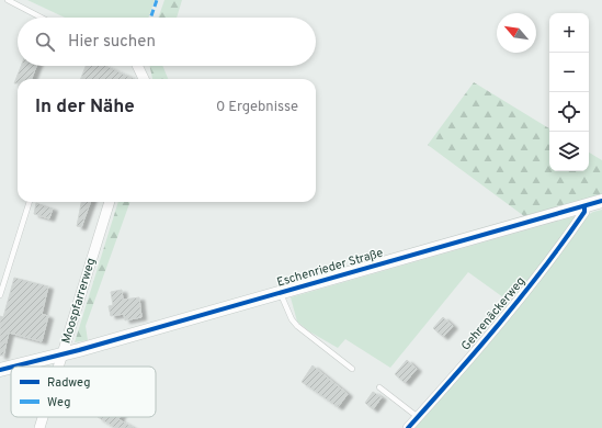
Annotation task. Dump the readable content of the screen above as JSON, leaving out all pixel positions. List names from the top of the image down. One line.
{"streets":{"street":["Eschenrieder Straße","Moospfarrerweg","Gehrenäckerweg"]},"crossings":[["Eschenrieder Straße","Moospfarrerweg"],["Eschenrieder Straße","Gehrenäckerweg"]],"legend":["Radweg","Weg"],"north":"top left","page":{"map_buttons":["+","−"],"search":"Hier suchen","heading":["In der Nähe","0 Ergebnisse"]}}
